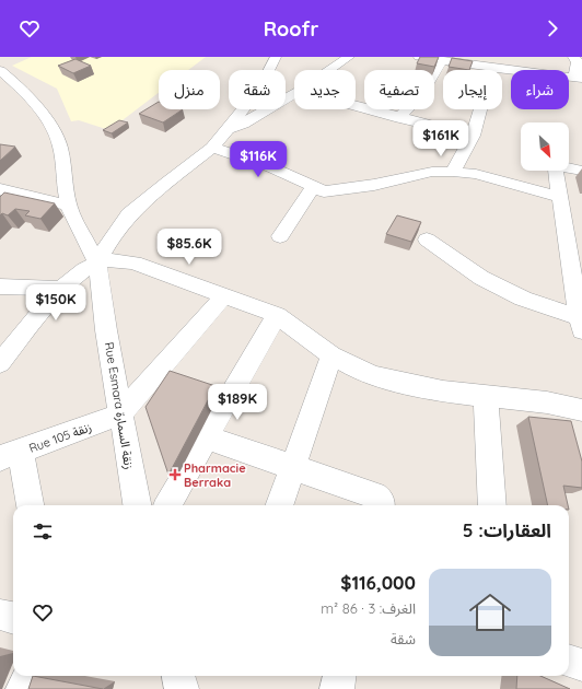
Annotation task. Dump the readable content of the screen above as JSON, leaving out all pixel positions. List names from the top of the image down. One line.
{"streets":{"street":["Rue Esmara زنقة السمارة","Rue 105 زنقة"]},"crossings":[["Rue Esmara زنقة السمارة","Rue 105 زنقة"]],"places":{"health":["Pharmacie Berraka"]},"north":"bottom right","page":{"header":"Roofr","chip":["شراء","إيجار","تصفية","جديد","شقة","منزل"],"price":["$161K","$116K","$85.6K","$150K","$189K"],"heading":"العقارات: 5","list":[{"name":"$116,000","note":"الغرف: 3 · 86 m² · شقة"}]}}
